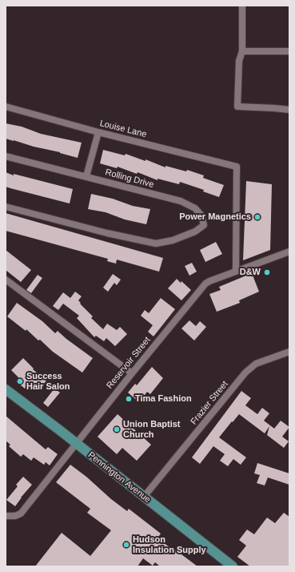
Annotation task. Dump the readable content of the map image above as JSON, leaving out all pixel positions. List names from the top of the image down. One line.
{"streets":{"main road":["Pennington Avenue"],"street":["Louise Lane","Rolling Drive","Reservoir Street","Frazier Street"]},"crossings":[["Louise Lane","Reservoir Street"],["Reservoir Street","Pennington Avenue"],["Frazier Street","Pennington Avenue"]],"places":["Power Magnetics","D&W","Success Hair Salon","Tima Fashion","Union Baptist Church","Hudson Insulation Supply"]}
